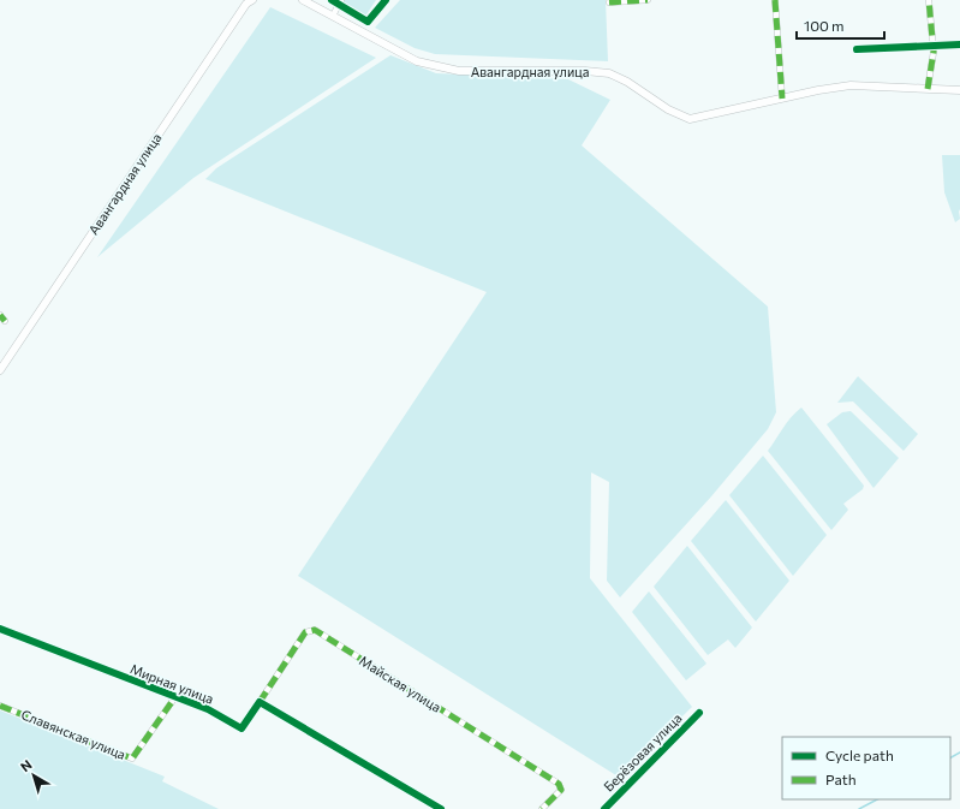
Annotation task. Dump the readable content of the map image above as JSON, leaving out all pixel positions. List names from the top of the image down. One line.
{"streets":{"main road":["Авангардная улица"],"street":["Мирная улица","Майская улица","Славянская улица","Берёзовая улица"]},"crossings":[["Мирная улица","Майская улица"],["Мирная улица","Славянская улица"]],"legend":["Cycle path","Path"],"scale_bar":"100 m","north":"top left"}
